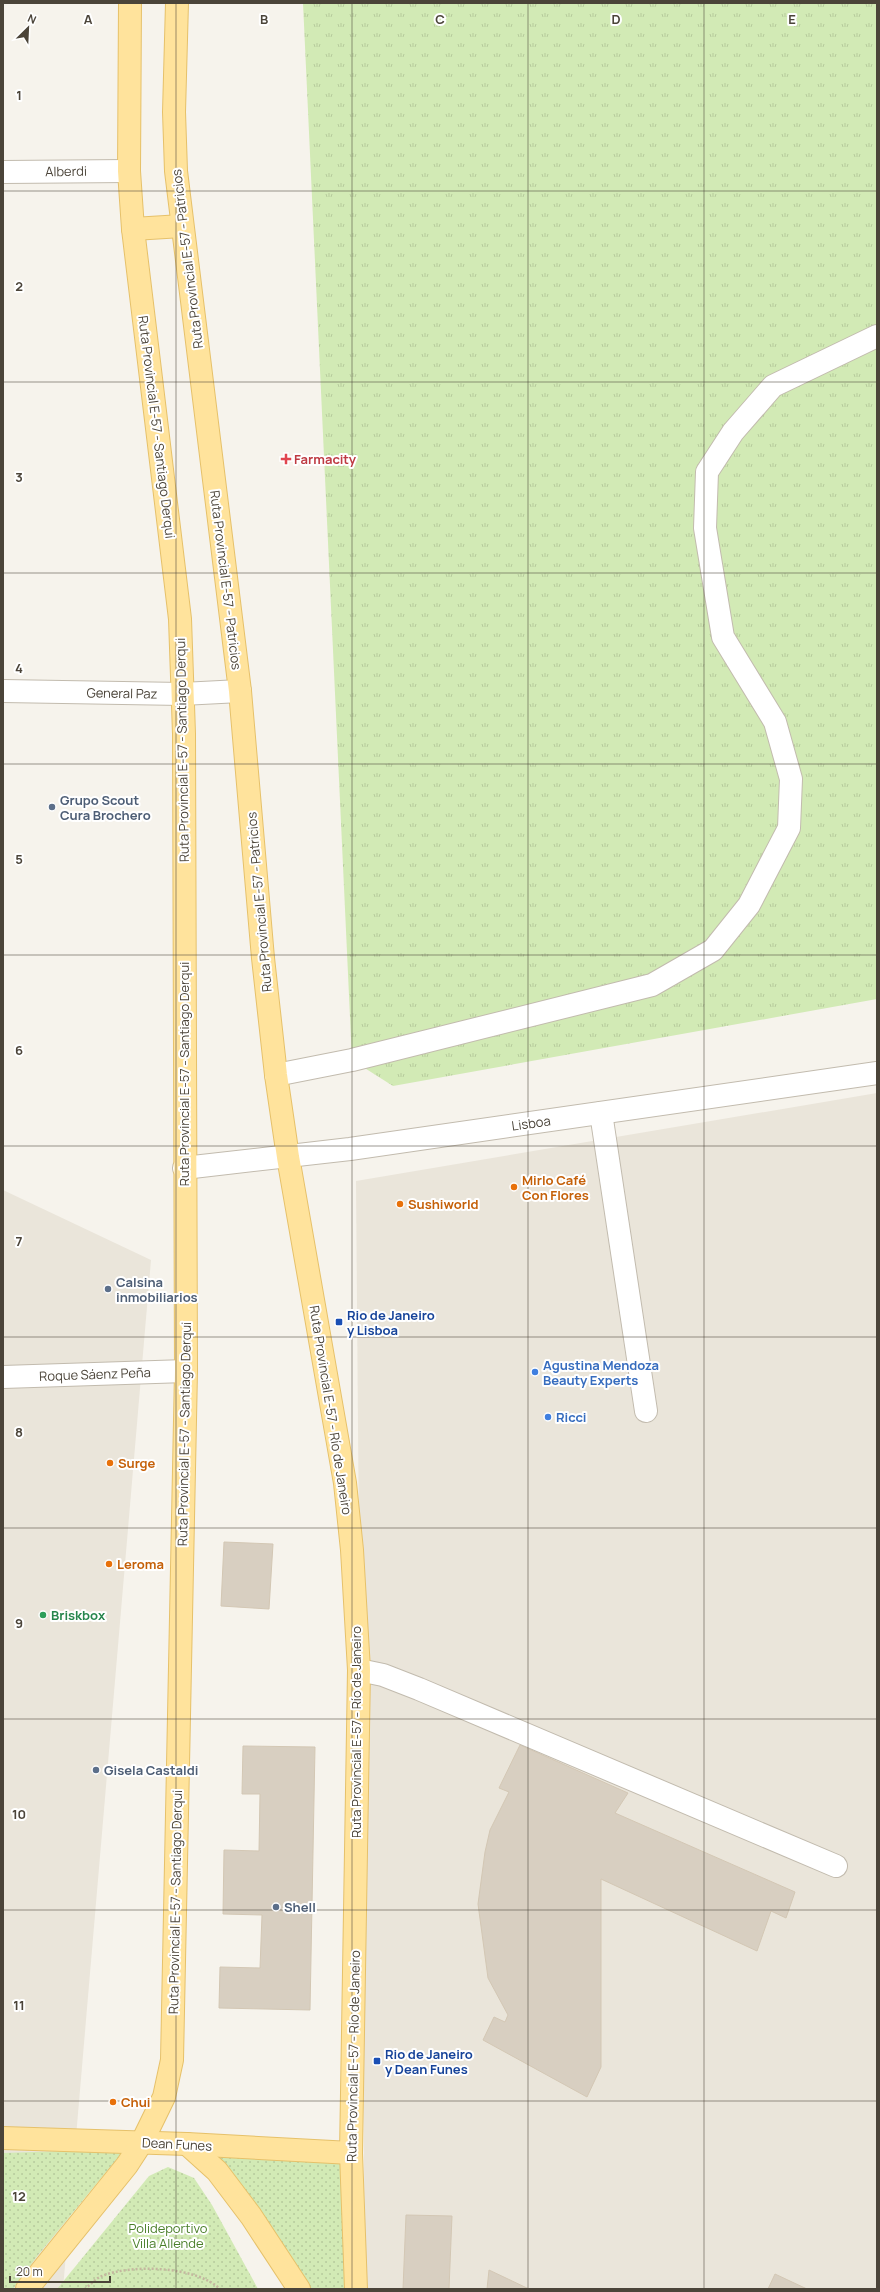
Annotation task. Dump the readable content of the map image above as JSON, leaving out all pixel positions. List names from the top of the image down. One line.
{"streets":{"main road":["Ruta Provincial E-57 - Patricios","Ruta Provincial E-57 - Santiago Derqui","Ruta Provincial E-57 - Río de Janeiro","Dean Funes"],"street":["Alberdi","General Paz","Lisboa","Roque Sáenz Peña"]},"crossings":[["Alberdi","Ruta Provincial E-57 - Santiago Derqui"],["Ruta Provincial E-57 - Patricios","General Paz"],["Ruta Provincial E-57 - Patricios","Lisboa"],["Ruta Provincial E-57 - Patricios","Ruta Provincial E-57 - Río de Janeiro"],["Ruta Provincial E-57 - Santiago Derqui","General Paz"],["Ruta Provincial E-57 - Santiago Derqui","Lisboa"],["Ruta Provincial E-57 - Santiago Derqui","Roque Sáenz Peña"],["Ruta Provincial E-57 - Santiago Derqui","Dean Funes"],["Lisboa","Ruta Provincial E-57 - Río de Janeiro"],["Ruta Provincial E-57 - Río de Janeiro","Dean Funes"]],"parks":["Polideportivo Villa Allende"],"places":{"health":["Farmacity"],"other":["Grupo Scout Cura Brochero","Mirlo Café Con Flores","Sushiworld","Calsina inmobiliarios","Agustina Mendoza Beauty Experts","Ricci","Surge","Leroma","Briskbox","Gisela Castaldi","Shell","Chui"],"transit":["Rio de Janeiro y Lisboa","Rio de Janeiro y Dean Funes"]},"scale_bar":"20 m","north":"top right","grid":{"columns":["A","B","C","D","E"],"rows":["1","2","3","4","5","6","7","8","9","10","11","12"]}}
